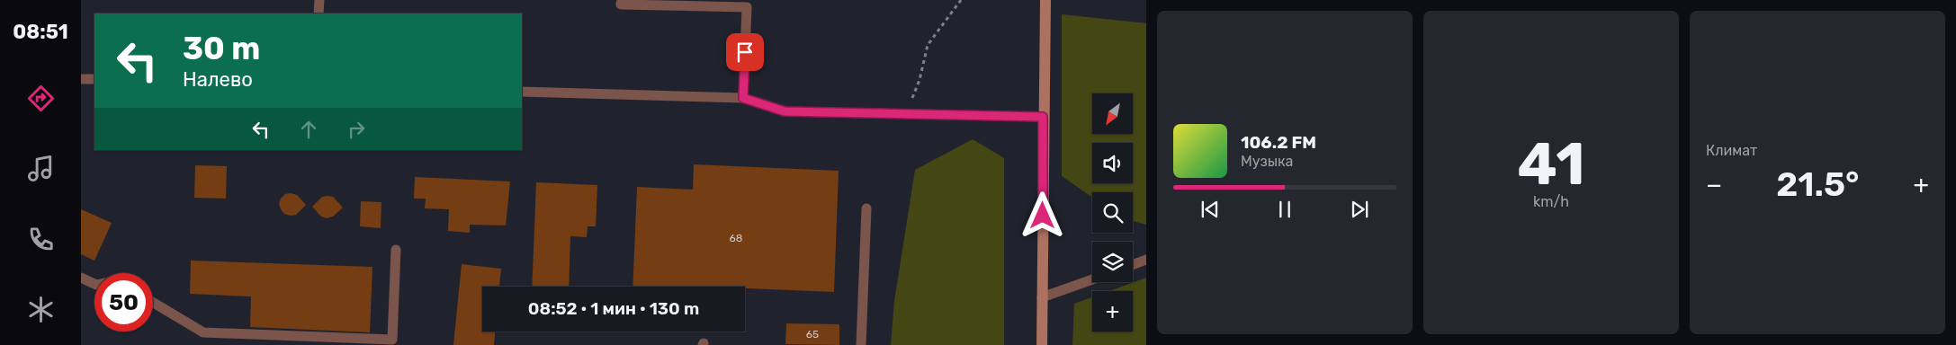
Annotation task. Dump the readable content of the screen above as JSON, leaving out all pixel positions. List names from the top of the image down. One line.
{"house_numbers":["68","65"],"north":"bottom left","page":{"tabs":"08:51","tile":[["41","km/h"],"Климат"],"turn":["30 m","Налево"],"map_buttons":"+","song":["106.2 FM","Музыка"],"heat":["−","21.5°","+"],"limit":"50","trip":"08:52 · 1 мин · 130 m"}}
